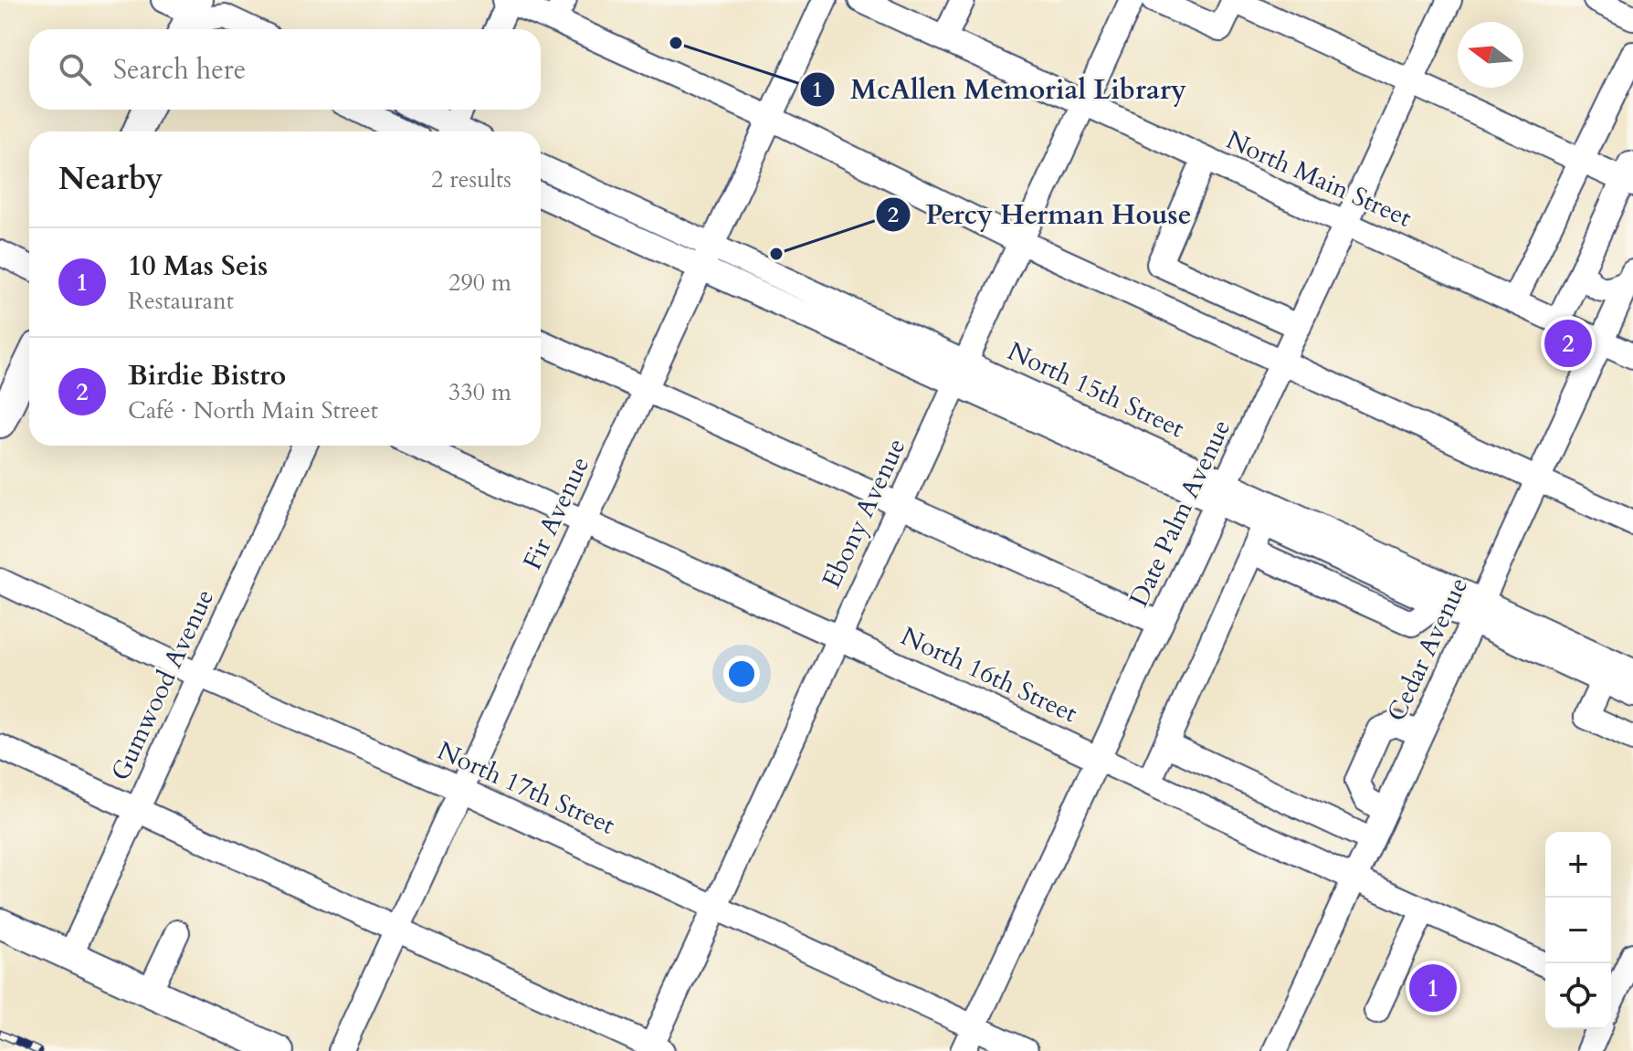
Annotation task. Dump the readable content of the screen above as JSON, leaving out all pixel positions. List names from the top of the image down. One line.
{"streets":{"street":["North Main Street","North 15th Street","Fir Avenue","Ebony Avenue","Date Palm Avenue","Cedar Avenue","North 16th Street","Gumwood Avenue","North 17th Street"]},"crossings":[["North Main Street","Ebony Avenue"],["North Main Street","Date Palm Avenue"],["North Main Street","Cedar Avenue"],["North 15th Street","Fir Avenue"],["North 15th Street","Ebony Avenue"],["North 15th Street","Date Palm Avenue"],["North 15th Street","Cedar Avenue"],["Fir Avenue","North 16th Street"],["Fir Avenue","North 17th Street"],["Ebony Avenue","North 16th Street"],["Ebony Avenue","North 17th Street"],["Date Palm Avenue","North 16th Street"],["Date Palm Avenue","North 17th Street"],["Cedar Avenue","North 16th Street"],["Gumwood Avenue","North 17th Street"]],"places":["McAllen Memorial Library","Percy Herman House"],"north":"left","page":{"search":"Search here","heading":["Nearby","2 results"],"list":[{"mark":"1","name":"10 Mas Seis","note":"Restaurant","value":"290 m"},{"mark":"2","name":"Birdie Bistro","note":"Café · North Main Street","value":"330 m"}],"pins":["2","1"],"map_buttons":["+","−"]}}
